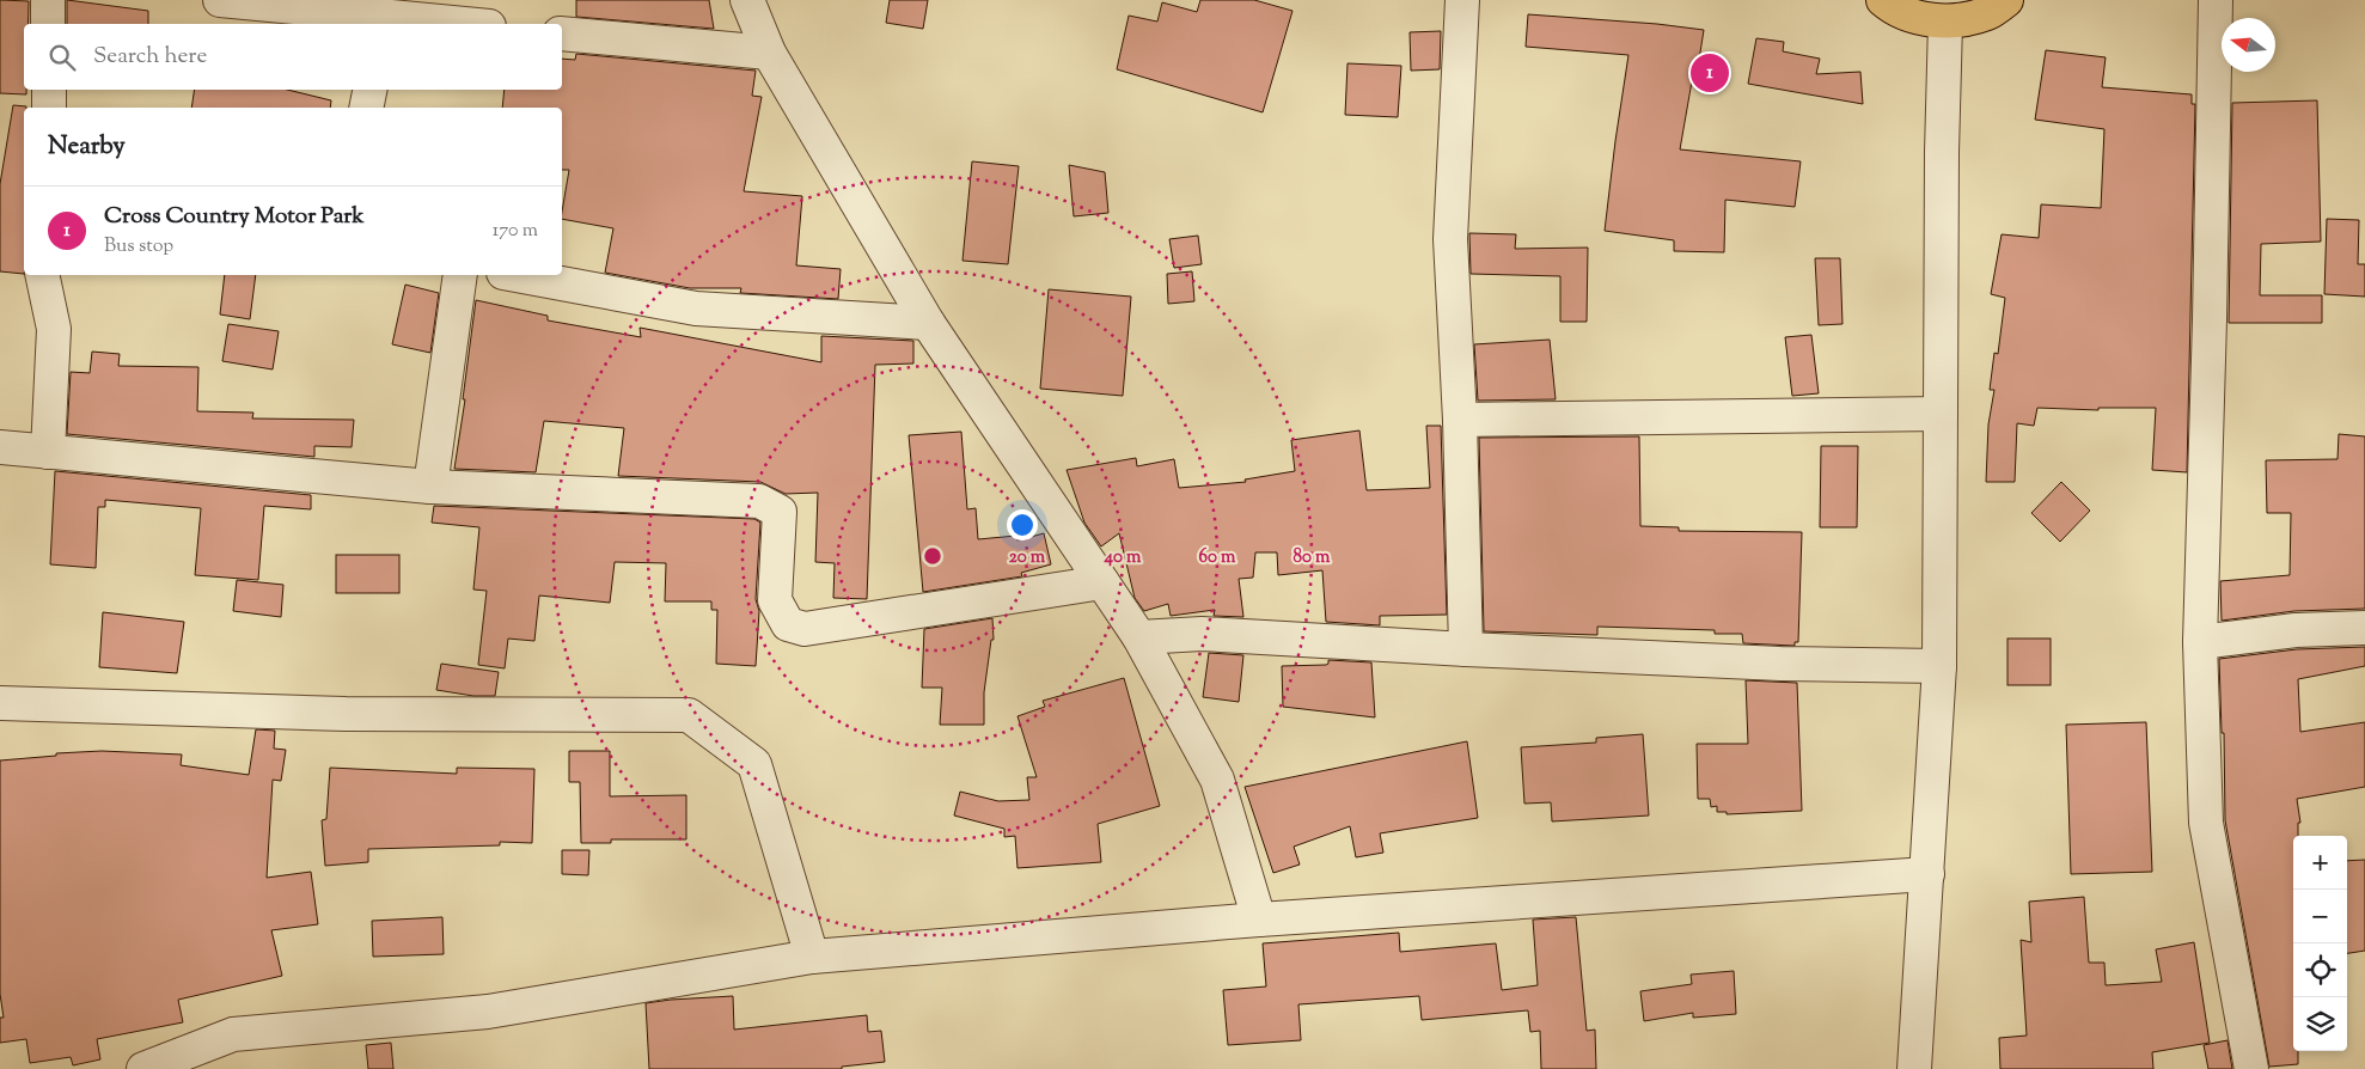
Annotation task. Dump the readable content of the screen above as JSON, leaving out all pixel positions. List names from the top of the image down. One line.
{"north":"left","page":{"search":"Search here","pins":"1","heading":"Nearby","list":[{"mark":"1","name":"Cross Country Motor Park","note":"Bus stop","value":"170 m"}],"map_buttons":["+","−"]},"rings":["20 m","40 m","60 m","80 m"]}
